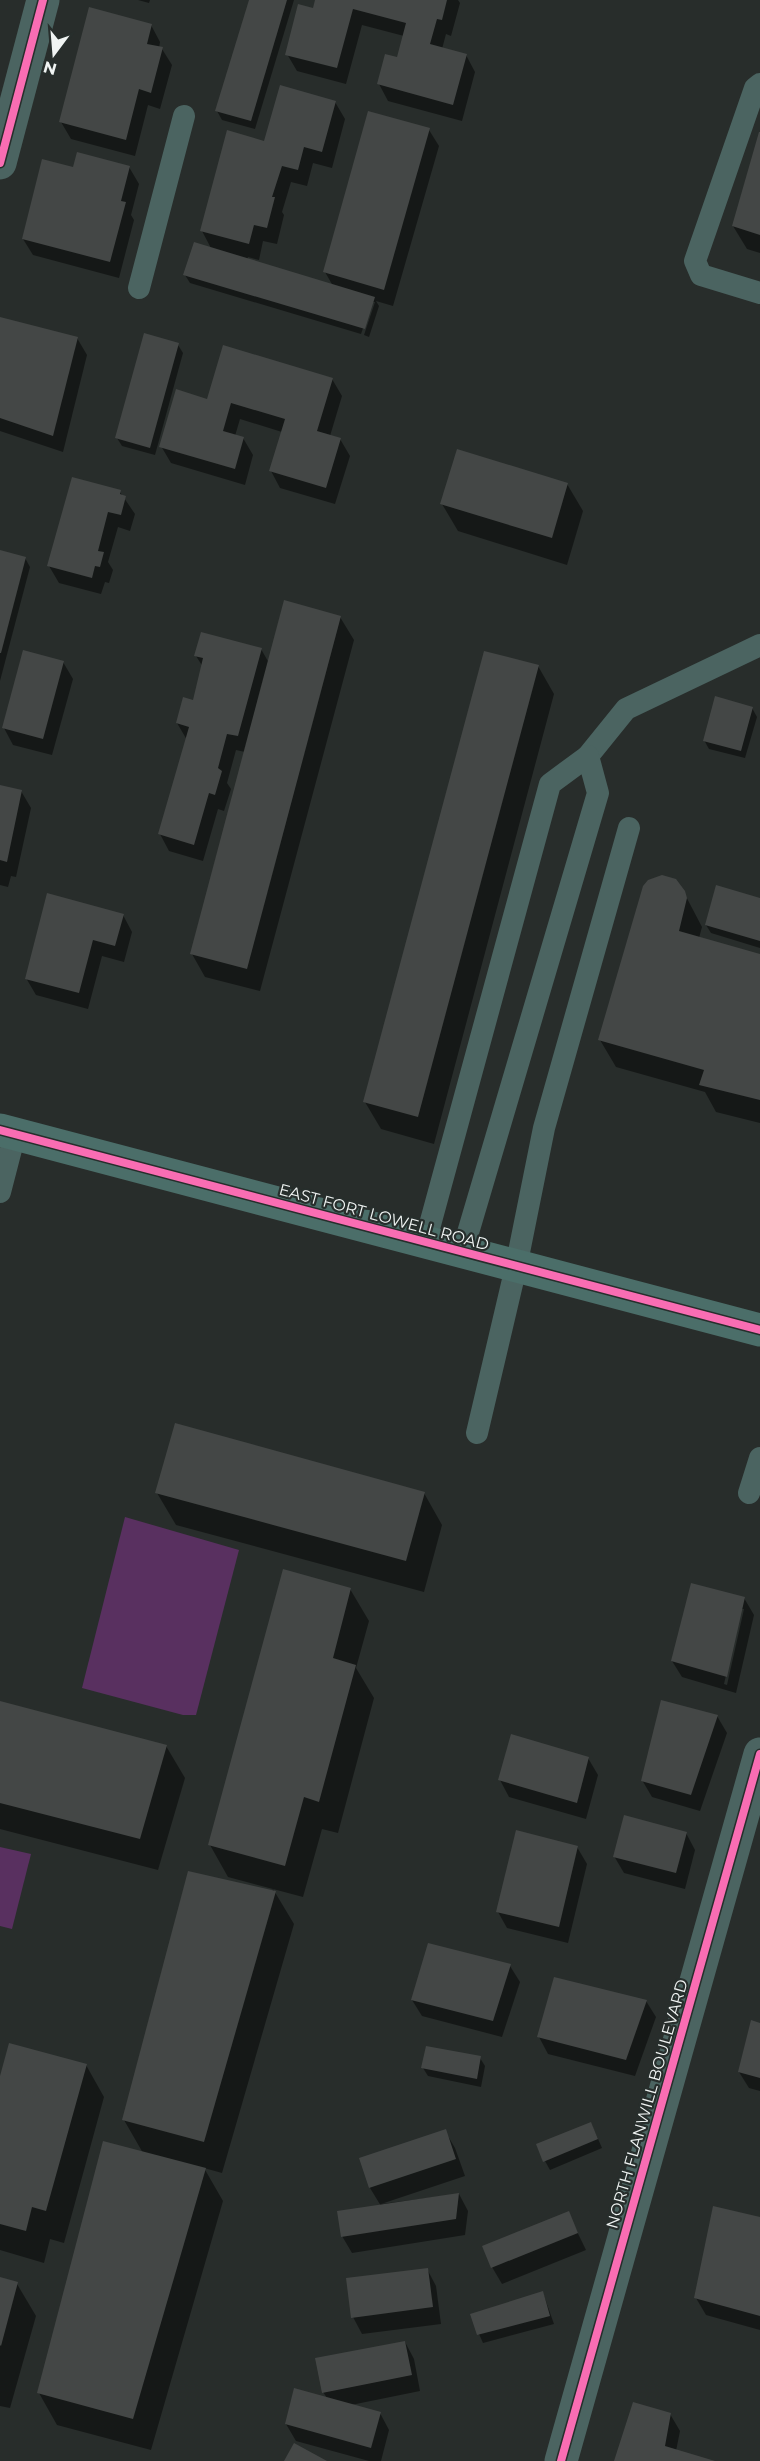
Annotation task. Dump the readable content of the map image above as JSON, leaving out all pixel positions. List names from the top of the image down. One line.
{"streets":{"main road":["EAST FORT LOWELL ROAD"],"street":["NORTH FLANWILL BOULEVARD"]},"north":"bottom"}
